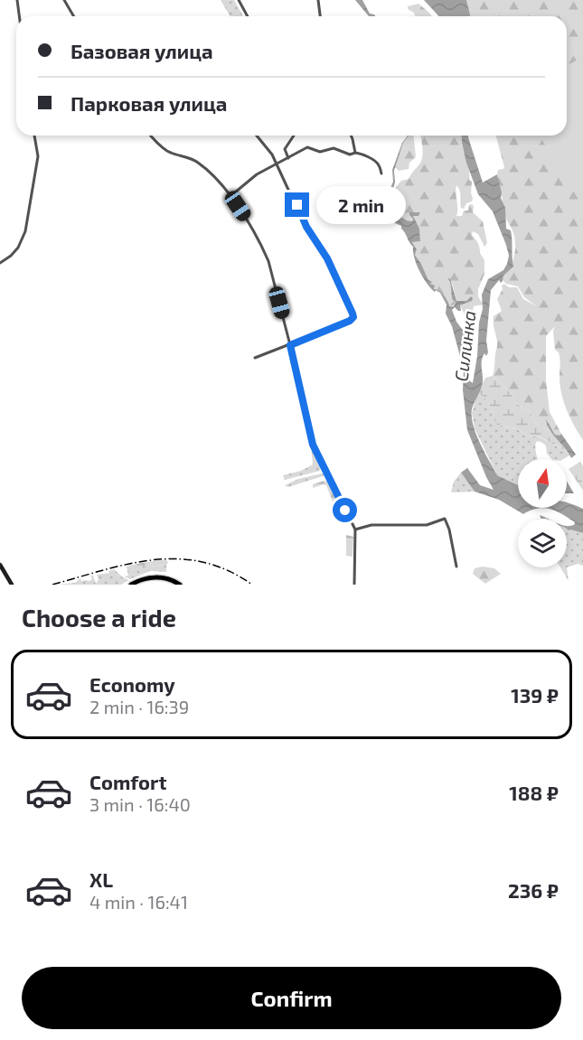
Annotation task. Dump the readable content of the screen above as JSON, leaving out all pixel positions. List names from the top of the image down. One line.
{"water":["Силинка"],"north":"top","page":{"banner":["Базовая улица","Парковая улица"],"bubble":"2 min","heading":"Choose a ride","list":[{"name":"Economy","note":"2 min · 16:39","value":"139 ₽"},{"name":"Comfort","note":"3 min · 16:40","value":"188 ₽"},{"name":"XL","note":"4 min · 16:41","value":"236 ₽"}],"buttons":"Confirm"}}
